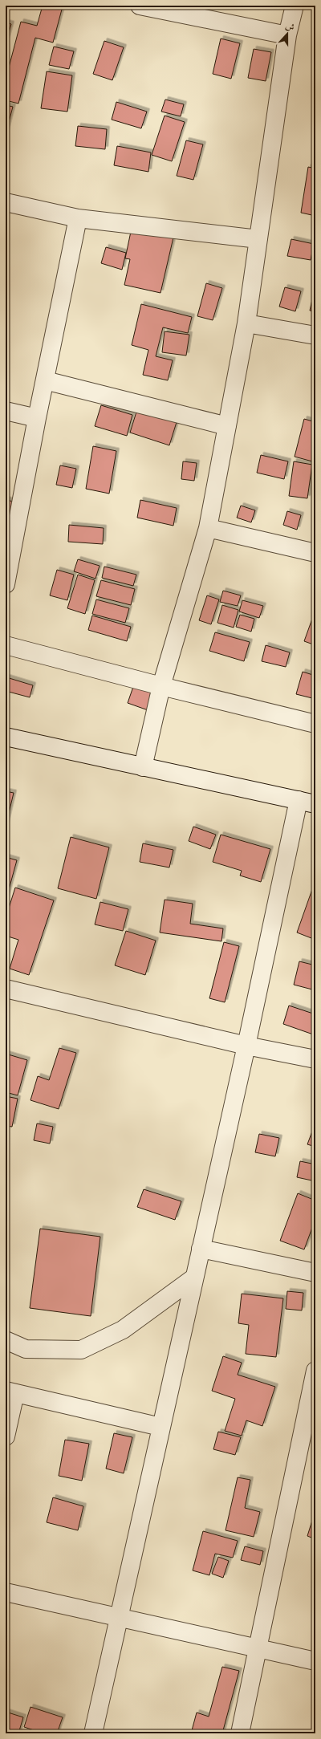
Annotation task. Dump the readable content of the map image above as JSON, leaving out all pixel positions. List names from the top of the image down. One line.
{"north":"top"}
